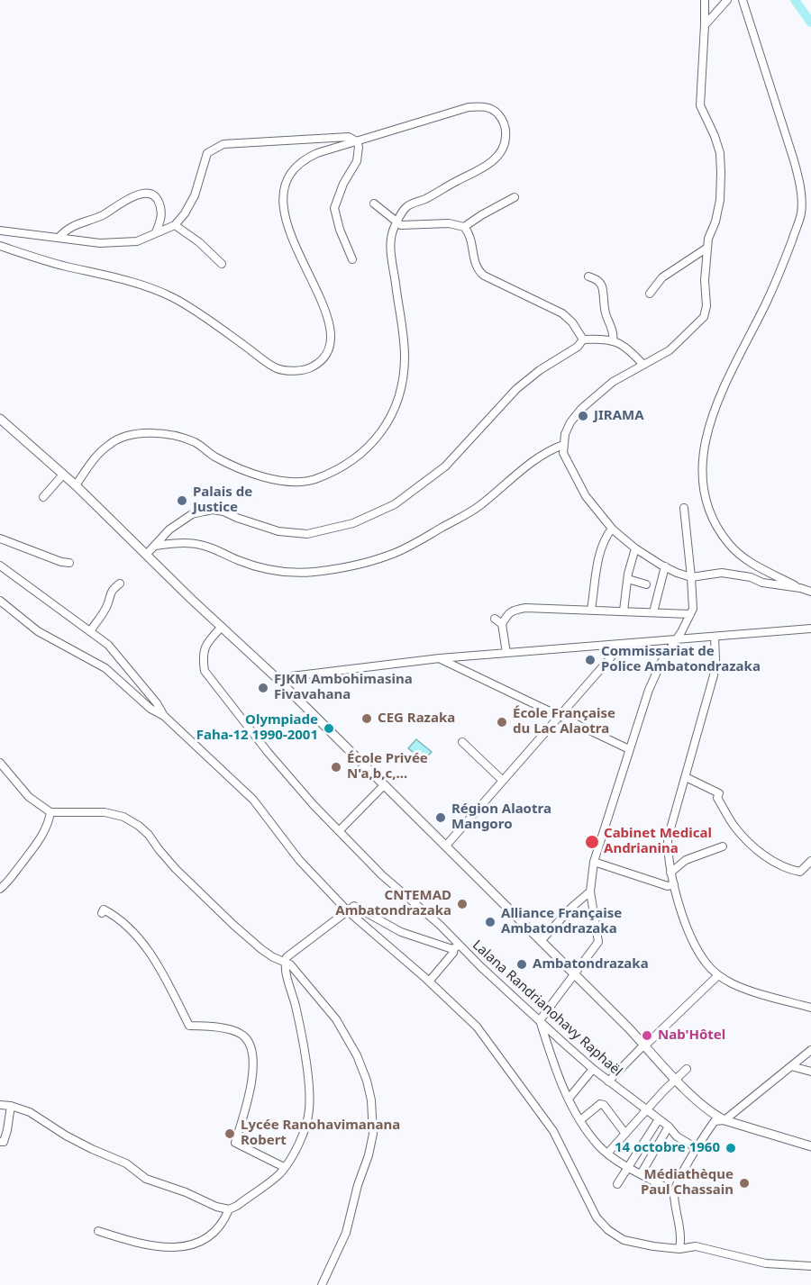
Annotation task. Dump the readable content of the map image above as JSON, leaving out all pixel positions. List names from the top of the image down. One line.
{"streets":{"street":["Lalana Randrianohavy Raphaël"]},"places":["JIRAMA","Palais de Justice","Commissariat de Police Ambatondrazaka","FJKM Ambohimasina Fivavahana","CEG Razaka","École Française du Lac Alaotra","Olympiade Faha-12 1990-2001","École Privée N'a,b,c,...","Région Alaotra Mangoro","Cabinet Medical Andrianina","CNTEMAD Ambatondrazaka","Alliance Française Ambatondrazaka","Ambatondrazaka","Nab'Hôtel","Lycée Ranohavimanana Robert","14 octobre 1960","Médiathèque Paul Chassain"]}
